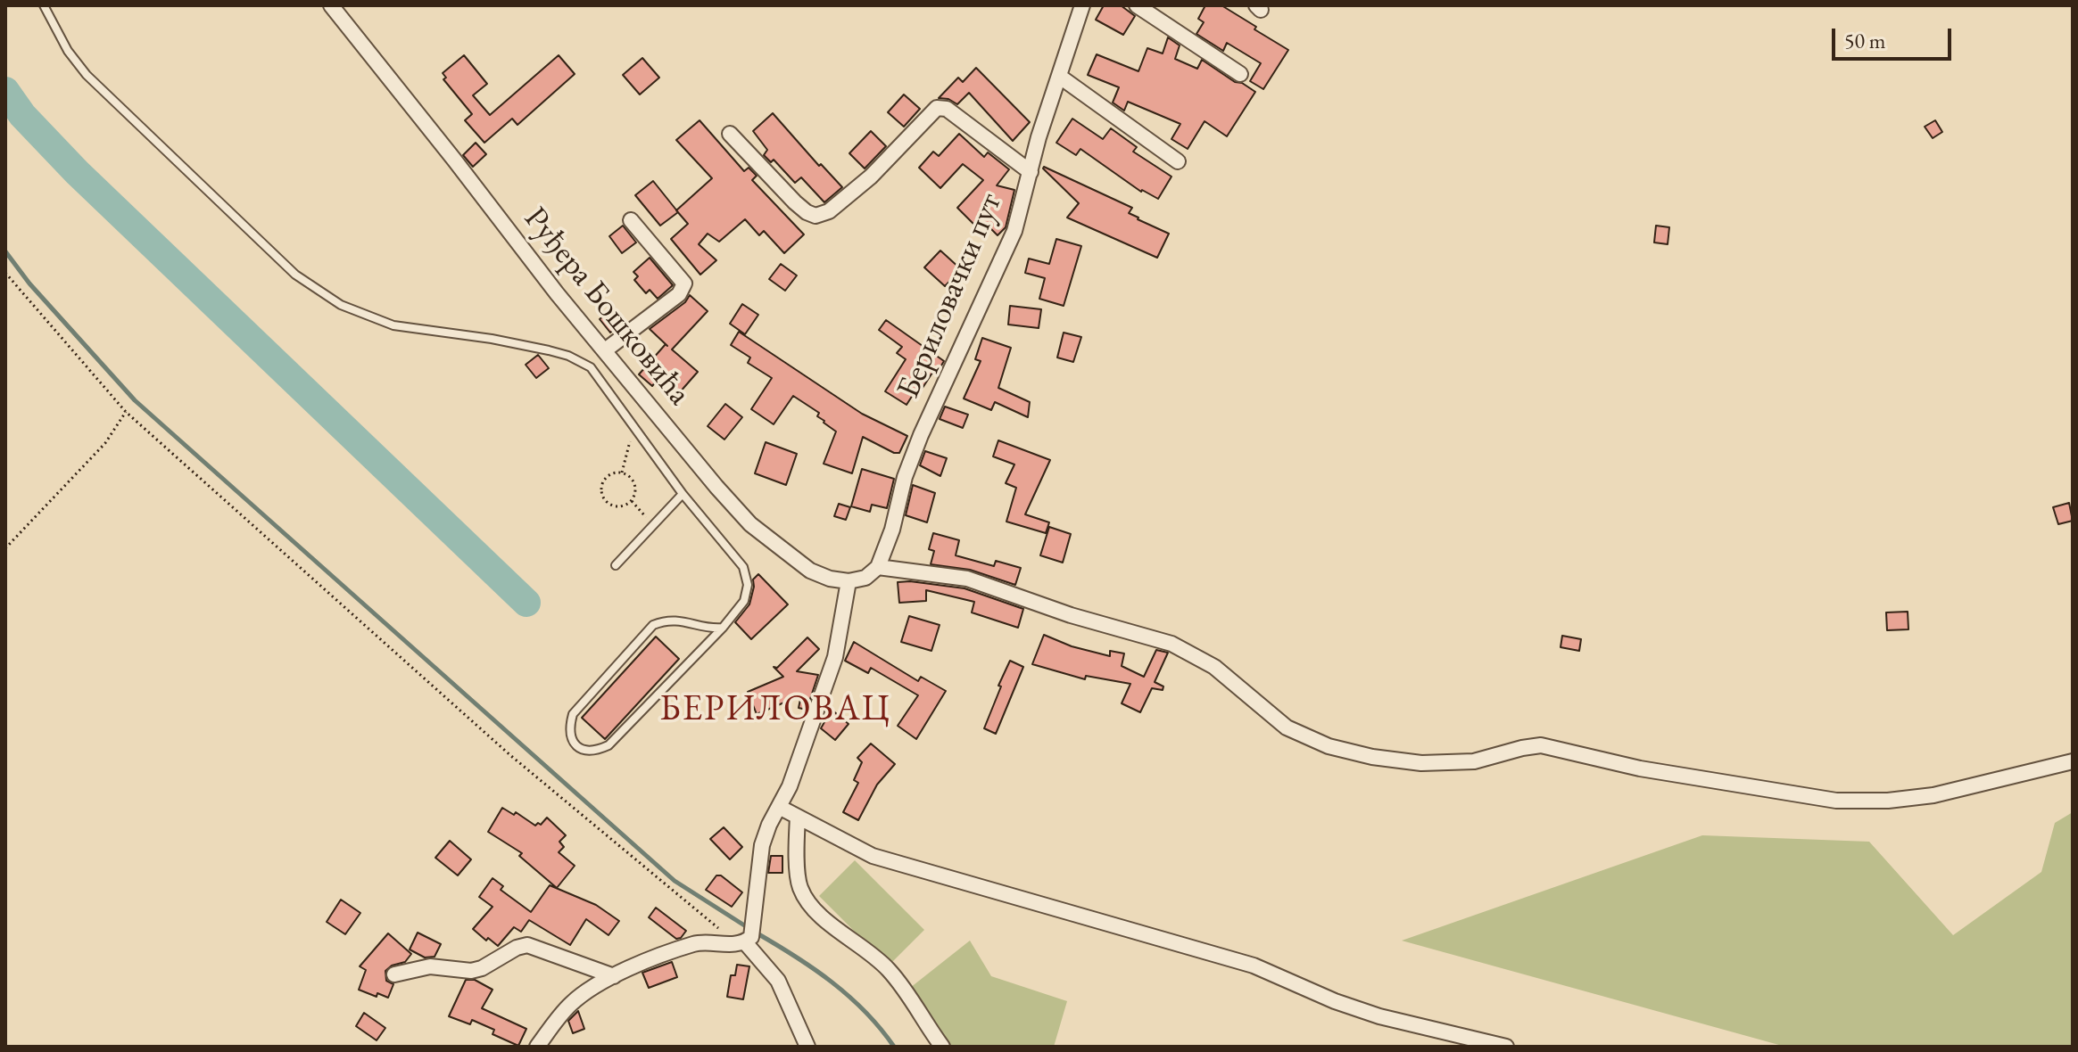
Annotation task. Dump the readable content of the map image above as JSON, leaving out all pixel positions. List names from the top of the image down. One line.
{"streets":{"street":["Бериловачки пут","Руђера Бошковића"]},"districts":["БЕРИЛОВАЦ"],"scale_bar":"50 m"}
